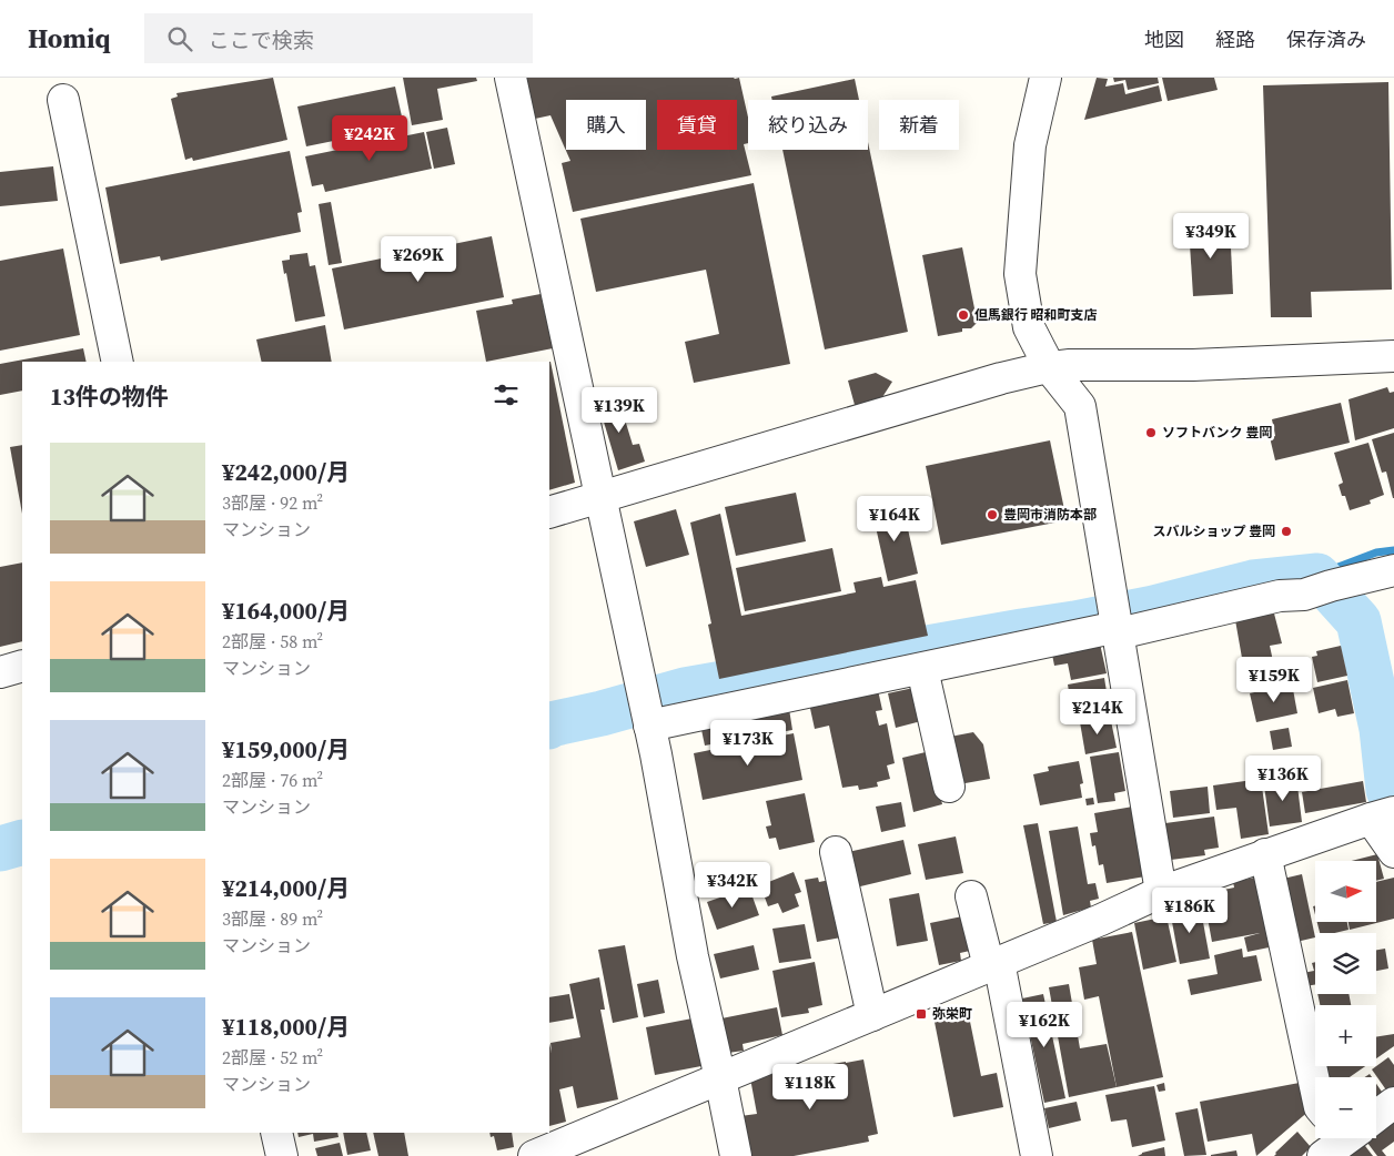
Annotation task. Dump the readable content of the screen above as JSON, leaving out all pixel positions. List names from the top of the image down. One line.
{"places":{"other":["但馬銀行 昭和町支店","ソフトバンク 豊岡","豊岡市消防本部","スバルショップ 豊岡"],"transit":["弥栄町"]},"north":"right","page":{"header":"Homiq","search":"ここで検索","nav":["地図","経路","保存済み"],"chip":["購入","賃貸","絞り込み","新着"],"price":["¥242K","¥349K","¥269K","¥139K","¥164K","¥159K","¥214K","¥173K","¥136K","¥342K","¥186K","¥162K","¥118K"],"heading":"13件の物件","list":[{"name":"¥242,000/月","note":"3部屋 · 92 m² · マンション"},{"name":"¥164,000/月","note":"2部屋 · 58 m² · マンション"},{"name":"¥159,000/月","note":"2部屋 · 76 m² · マンション"},{"name":"¥214,000/月","note":"3部屋 · 89 m² · マンション"},{"name":"¥118,000/月","note":"2部屋 · 52 m² · マンション"}],"map_buttons":["+","−"]}}
